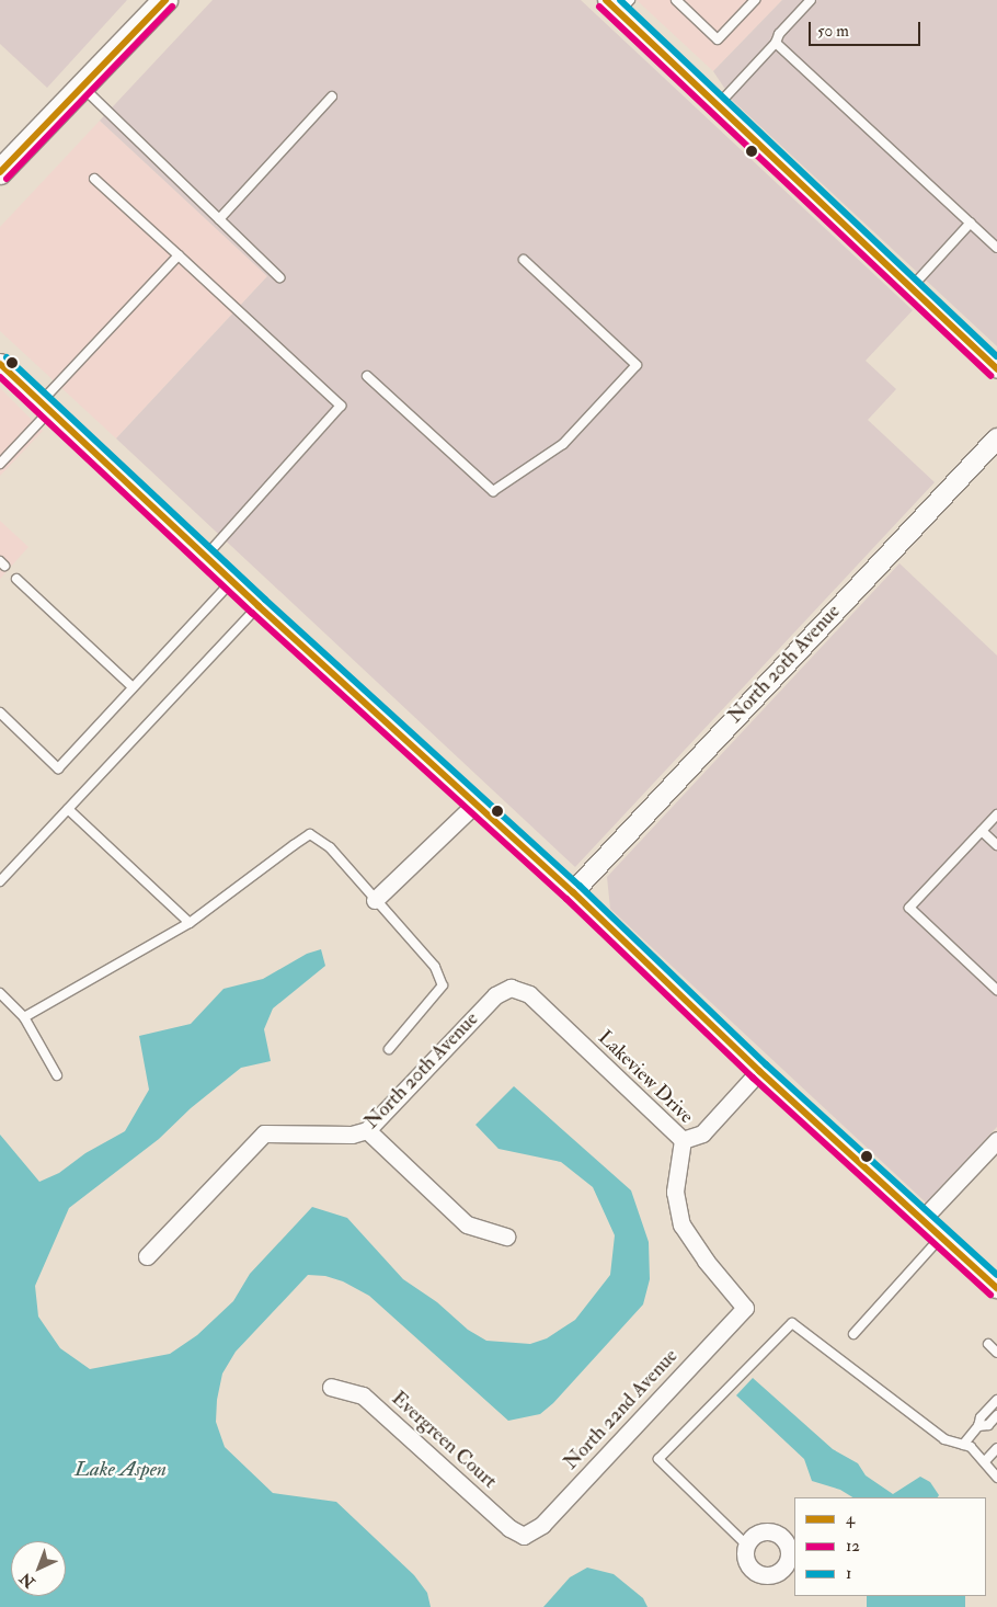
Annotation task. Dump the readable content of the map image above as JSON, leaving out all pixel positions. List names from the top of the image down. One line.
{"streets":{"street":["North 20th Avenue","Lakeview Drive","North 22nd Avenue","Evergreen Court"]},"crossings":[["North 20th Avenue","Lakeview Drive"],["Lakeview Drive","North 22nd Avenue"],["North 22nd Avenue","Evergreen Court"]],"water":["Lake Aspen"],"lines":["transit line 4","transit line 1","transit line 12"],"legend":["4","12","1"],"scale_bar":"50 m","north":"bottom left"}
